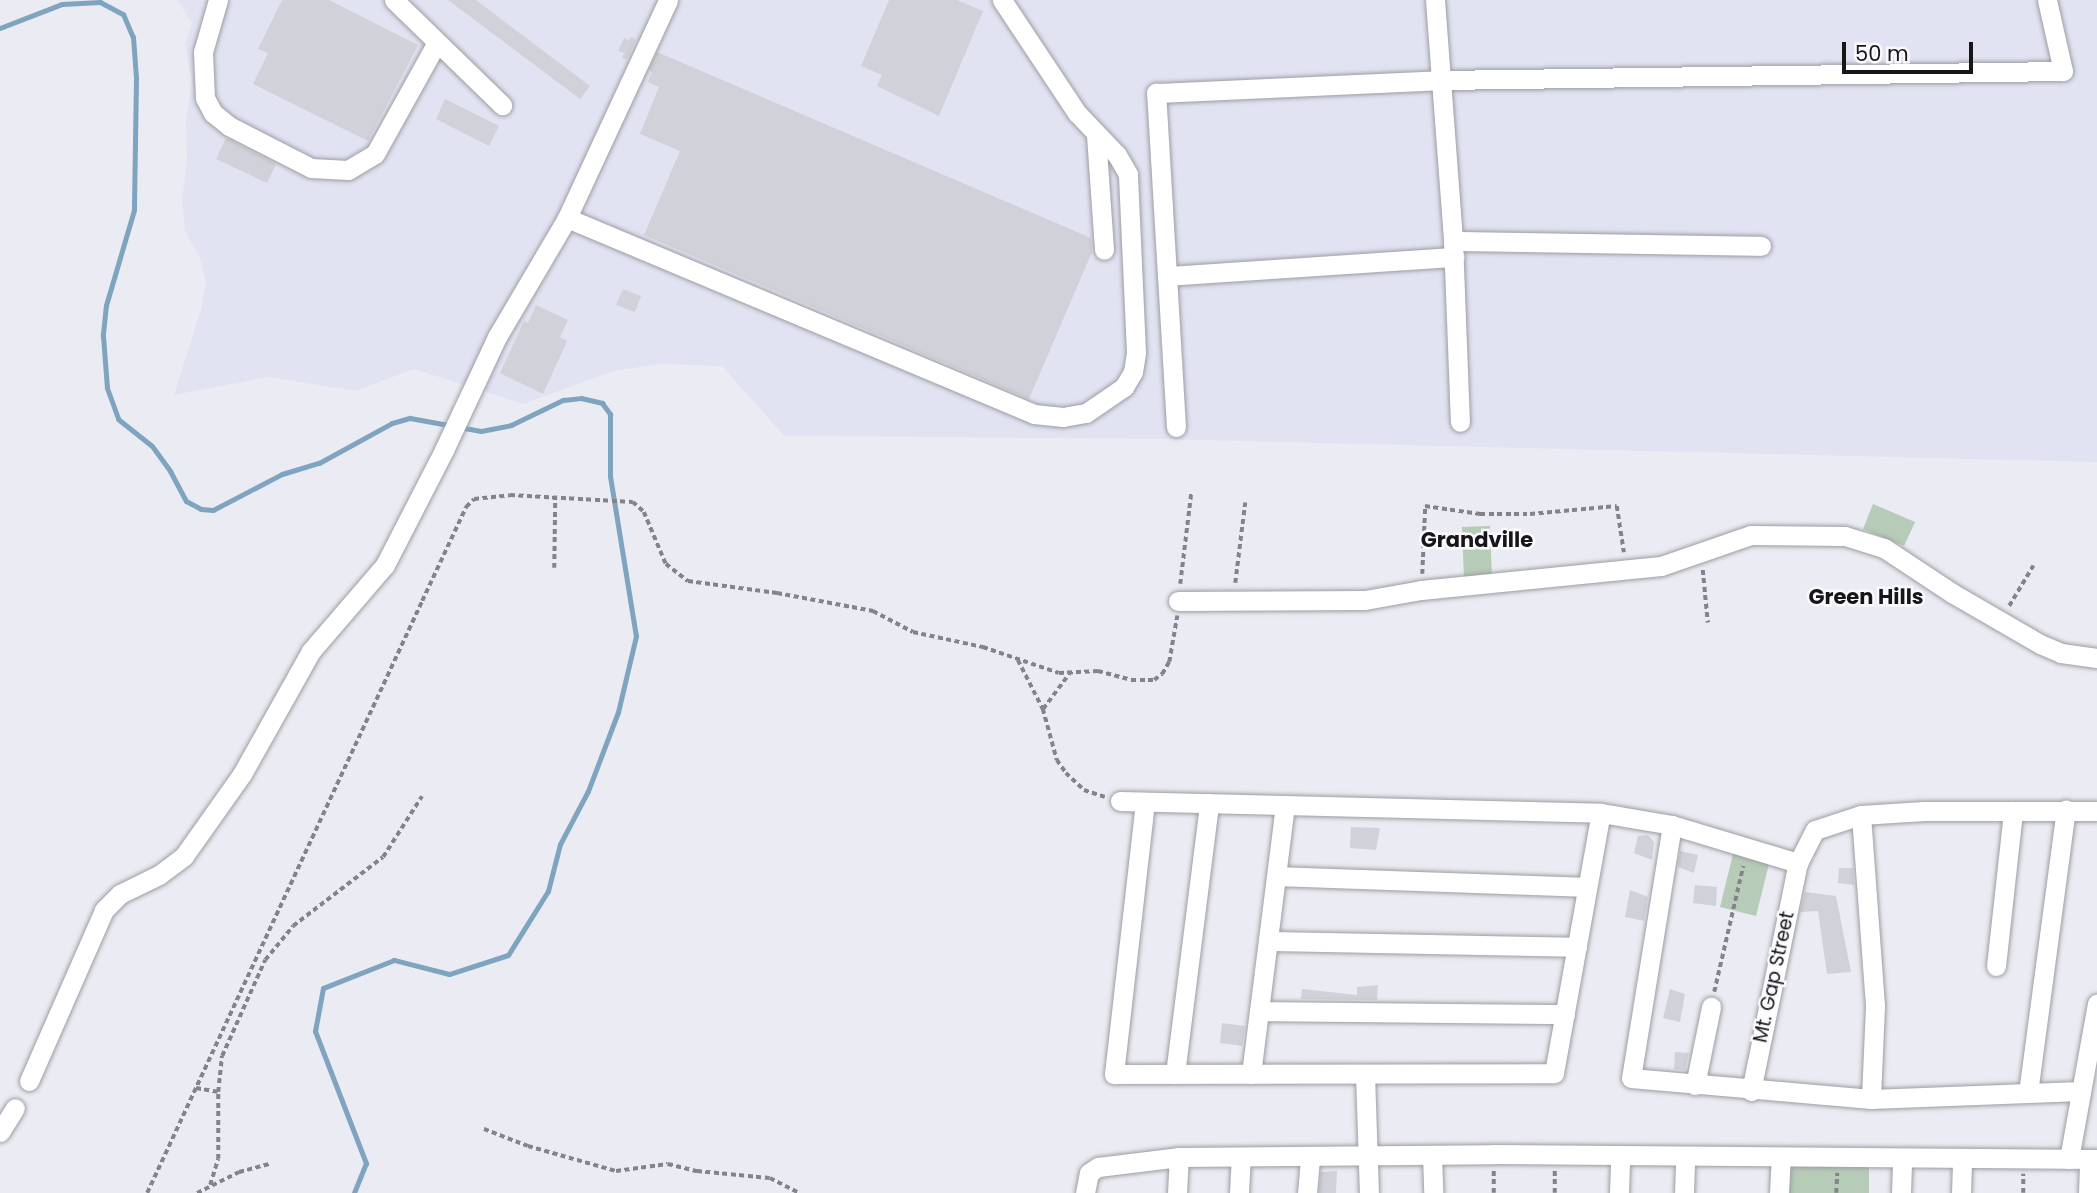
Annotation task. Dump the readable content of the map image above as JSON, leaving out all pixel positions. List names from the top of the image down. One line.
{"streets":{"street":["Mt. Gap Street"]},"districts":["Grandville","Green Hills"],"scale_bar":"50 m"}
